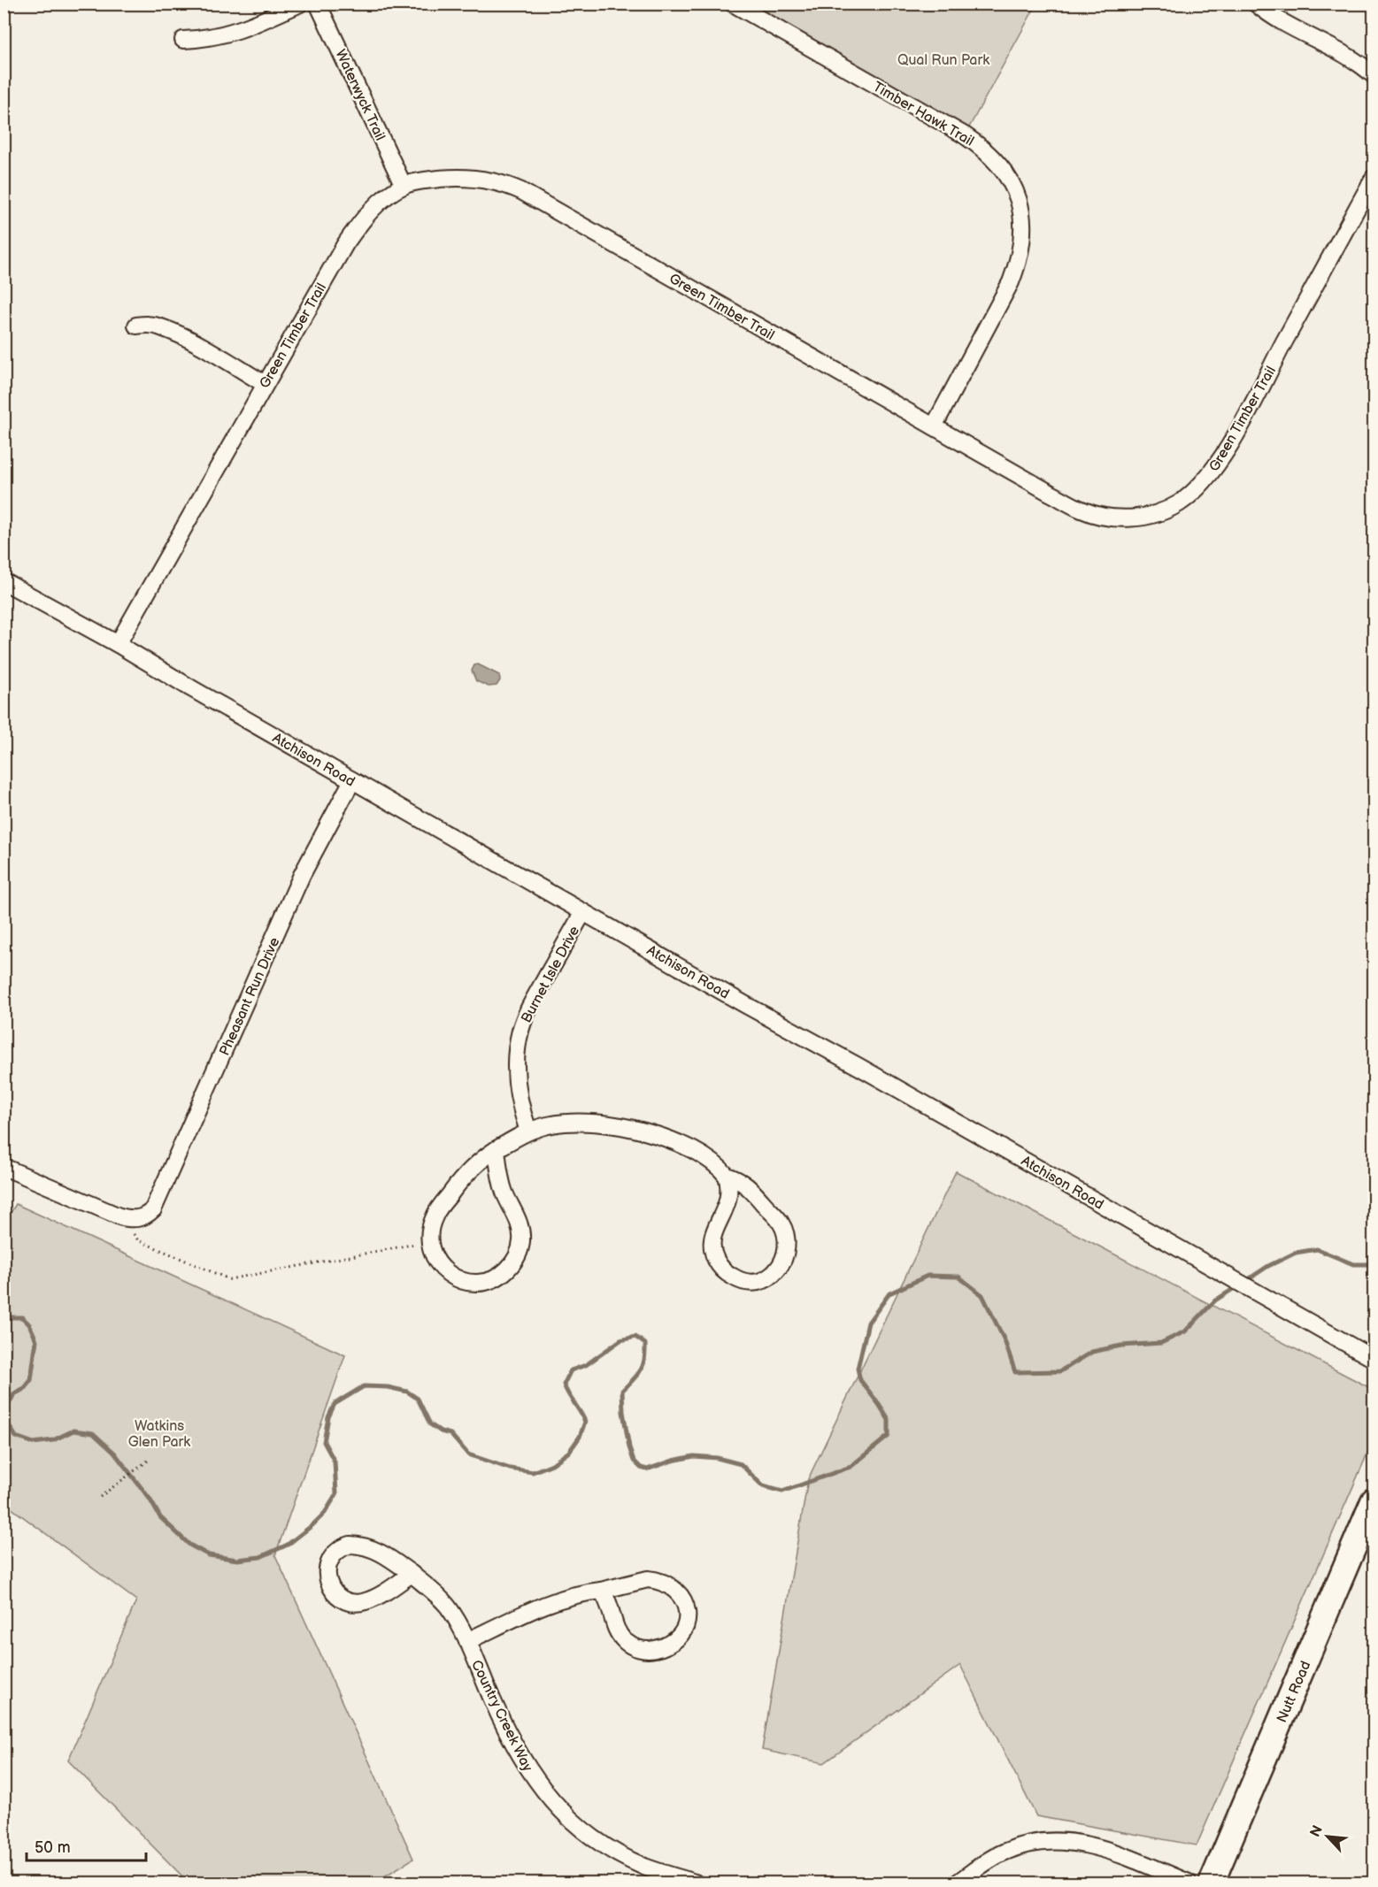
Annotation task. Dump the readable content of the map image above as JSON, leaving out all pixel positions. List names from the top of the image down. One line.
{"streets":{"street":["Waterwyck Trail","Timber Hawk Trail","Green Timber Trail","Atchison Road","Burnet Isle Drive","Pheasant Run Drive","Nutt Road","Country Creek Way"]},"crossings":[["Waterwyck Trail","Green Timber Trail"],["Timber Hawk Trail","Green Timber Trail"],["Green Timber Trail","Atchison Road"],["Atchison Road","Burnet Isle Drive"],["Atchison Road","Pheasant Run Drive"]],"parks":["Qual Run Park","Watkins Glen Park"],"scale_bar":"50 m","north":"top left"}
